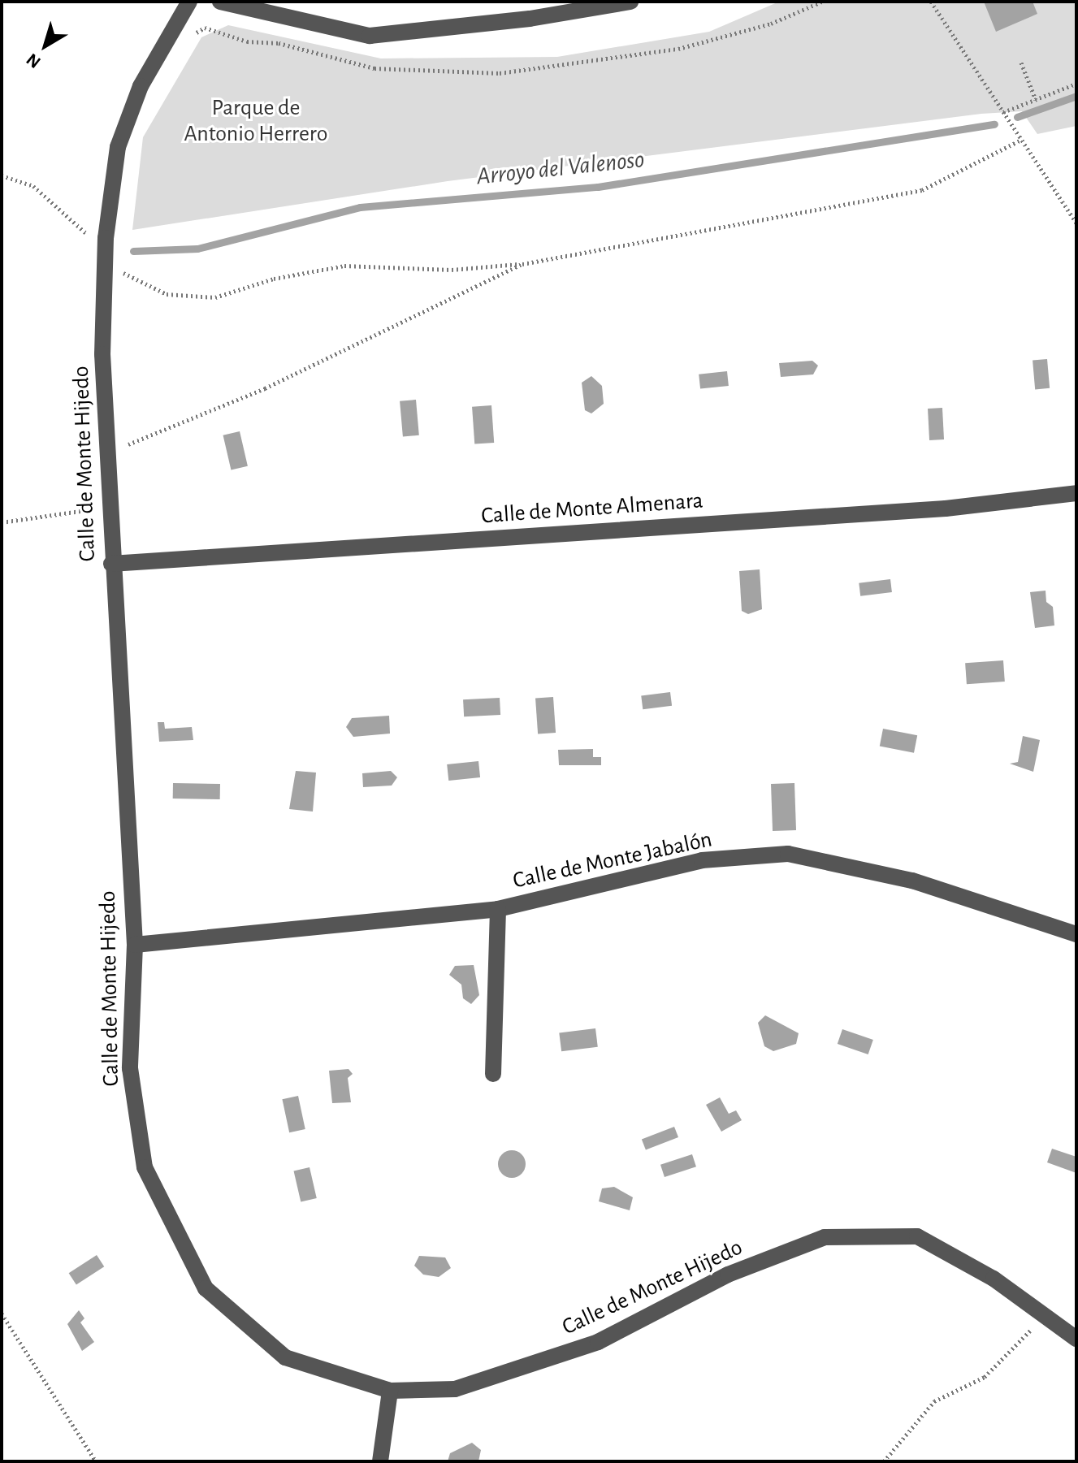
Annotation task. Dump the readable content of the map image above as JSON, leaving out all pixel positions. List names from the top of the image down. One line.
{"streets":{"street":["Calle de Monte Hijedo","Calle de Monte Almenara","Calle de Monte Jabalón"]},"crossings":[["Calle de Monte Hijedo","Calle de Monte Almenara"],["Calle de Monte Hijedo","Calle de Monte Jabalón"]],"water":["Arroyo del Valenoso"],"parks":["Parque de Antonio Herrero"],"north":"bottom left"}
